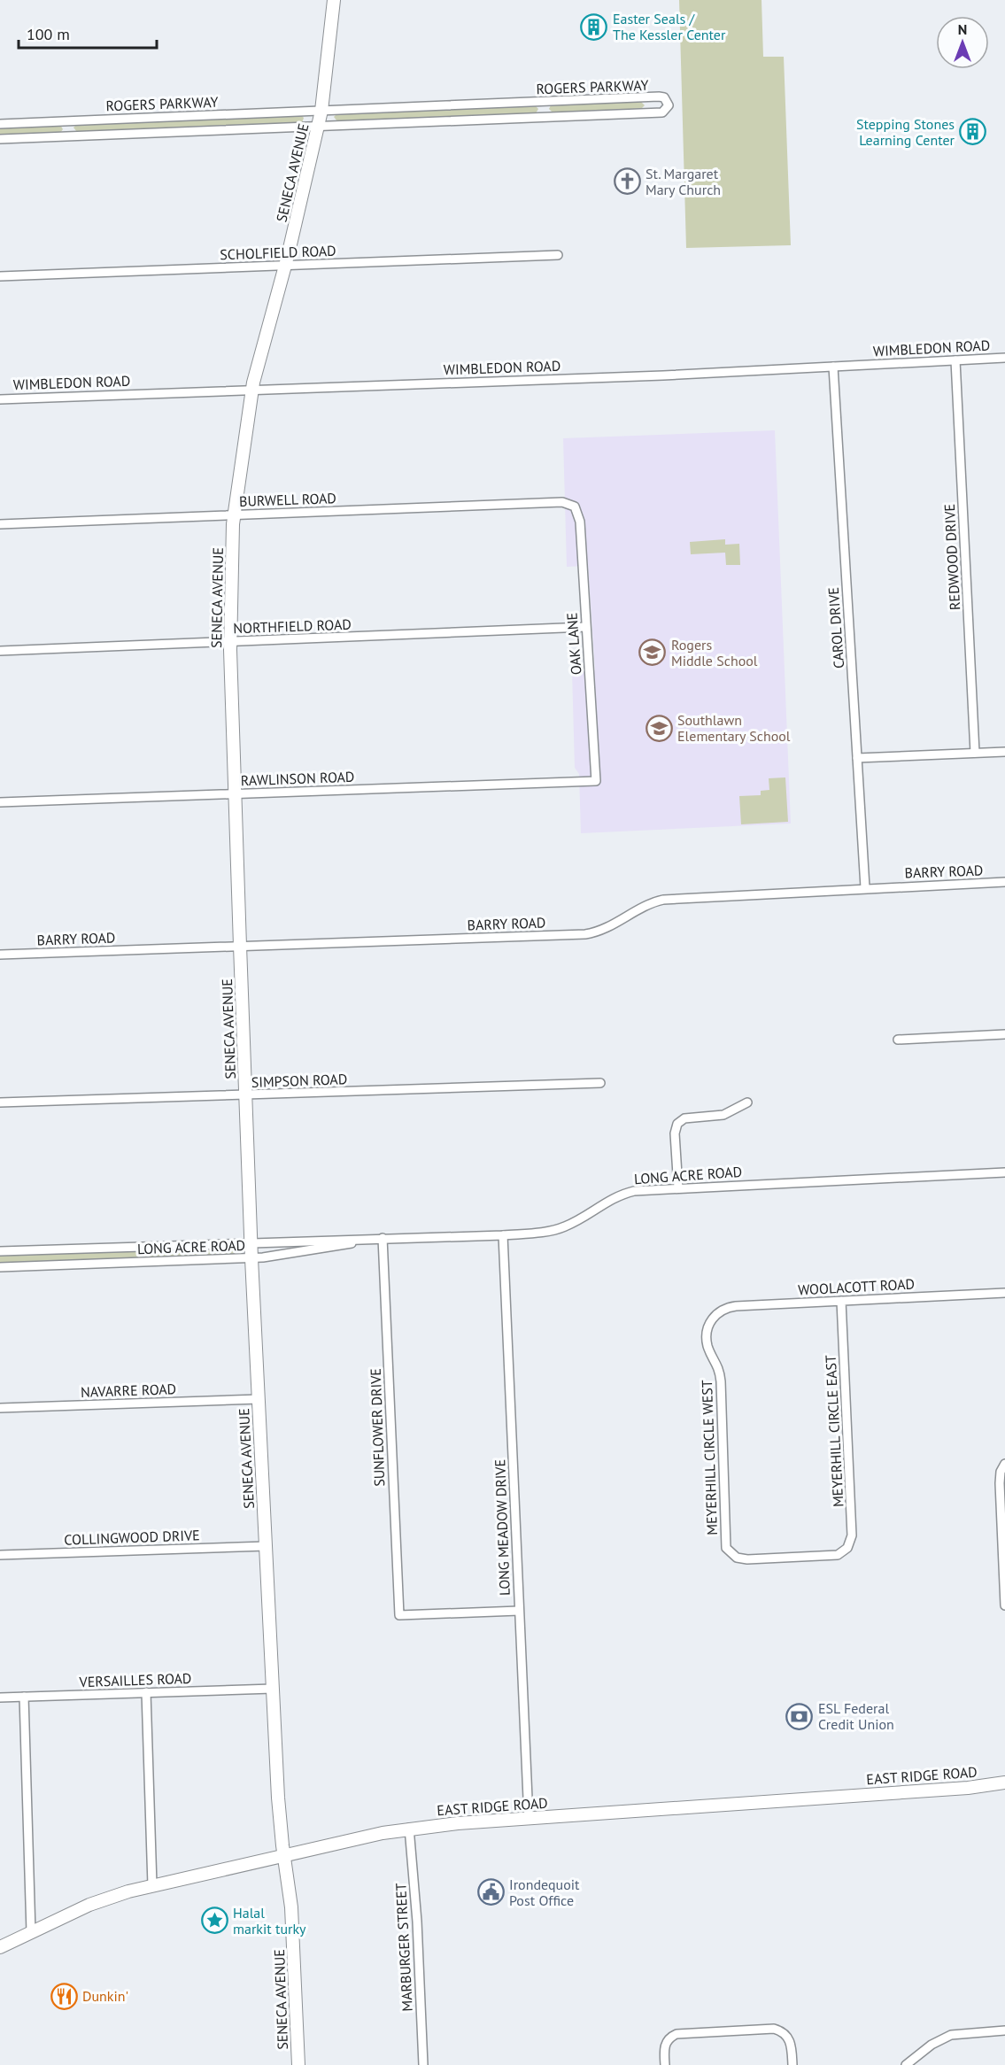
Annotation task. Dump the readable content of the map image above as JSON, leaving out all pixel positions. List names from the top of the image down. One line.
{"streets":{"street":["ROGERS PARKWAY","SENECA AVENUE","SCHOLFIELD ROAD","WIMBLEDON ROAD","BURWELL ROAD","REDWOOD DRIVE","NORTHFIELD ROAD","CAROL DRIVE","OAK LANE","RAWLINSON ROAD","BARRY ROAD","SIMPSON ROAD","LONG ACRE ROAD","WOOLACOTT ROAD","NAVARRE ROAD","SUNFLOWER DRIVE","MEYERHILL CIRCLE EAST","MEYERHILL CIRCLE WEST","LONG MEADOW DRIVE","COLLINGWOOD DRIVE","VERSAILLES ROAD","EAST RIDGE ROAD","MARBURGER STREET"]},"crossings":[["ROGERS PARKWAY","SENECA AVENUE"],["SENECA AVENUE","SCHOLFIELD ROAD"],["SENECA AVENUE","WIMBLEDON ROAD"],["SENECA AVENUE","BURWELL ROAD"],["SENECA AVENUE","NORTHFIELD ROAD"],["SENECA AVENUE","RAWLINSON ROAD"],["SENECA AVENUE","BARRY ROAD"],["SENECA AVENUE","SIMPSON ROAD"],["SENECA AVENUE","LONG ACRE ROAD"],["SENECA AVENUE","NAVARRE ROAD"],["SENECA AVENUE","COLLINGWOOD DRIVE"],["SENECA AVENUE","VERSAILLES ROAD"],["SENECA AVENUE","EAST RIDGE ROAD"],["WIMBLEDON ROAD","REDWOOD DRIVE"],["WIMBLEDON ROAD","CAROL DRIVE"],["BURWELL ROAD","OAK LANE"],["NORTHFIELD ROAD","OAK LANE"],["CAROL DRIVE","BARRY ROAD"],["OAK LANE","RAWLINSON ROAD"],["LONG ACRE ROAD","SUNFLOWER DRIVE"],["LONG ACRE ROAD","LONG MEADOW DRIVE"],["WOOLACOTT ROAD","MEYERHILL CIRCLE EAST"],["WOOLACOTT ROAD","MEYERHILL CIRCLE WEST"],["SUNFLOWER DRIVE","LONG MEADOW DRIVE"],["MEYERHILL CIRCLE EAST","MEYERHILL CIRCLE WEST"],["LONG MEADOW DRIVE","EAST RIDGE ROAD"],["EAST RIDGE ROAD","MARBURGER STREET"]],"places":{"building":["Easter Seals / The Kessler Center","Stepping Stones Learning Center"],"church":["St. Margaret Mary Church"],"school or university":["Rogers Middle School","Southlawn Elementary School"],"bank":["ESL Federal Credit Union"],"public building":["Irondequoit Post Office"],"place":["Halal markit turky"],"restaurant":["Dunkin'"]},"scale_bar":"100 m","north":"top"}
